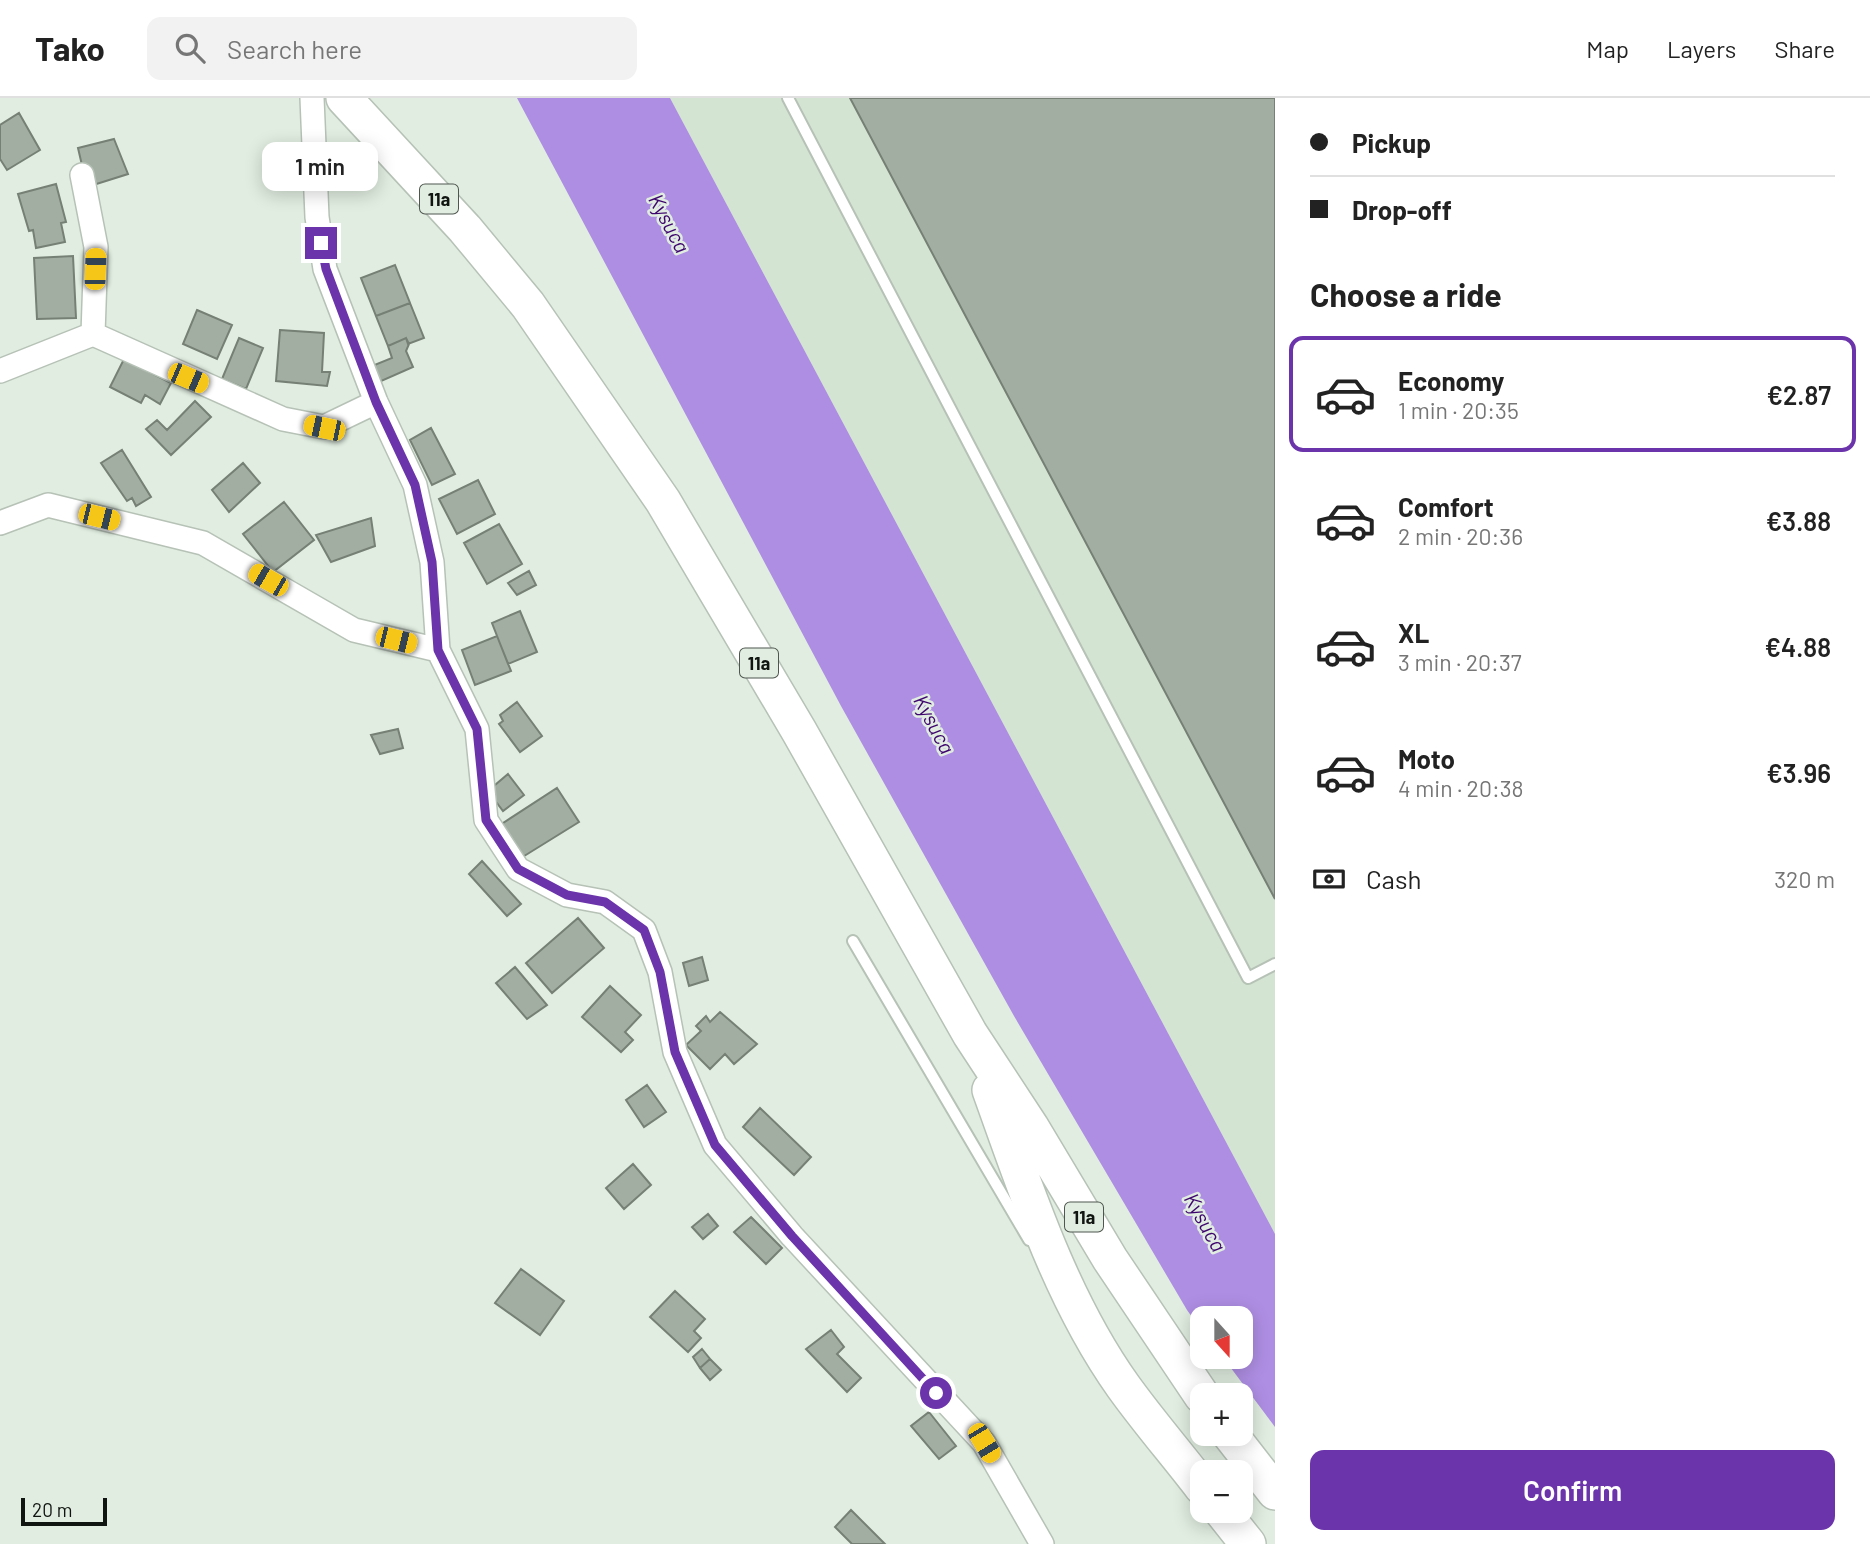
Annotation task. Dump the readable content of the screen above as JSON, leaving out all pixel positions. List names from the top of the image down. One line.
{"streets":{"main road":["11a"]},"water":["Kysuca"],"scale_bar":"20 m","north":"bottom","page":{"header":"Tako","search":"Search here","nav":["Map","Layers","Share"],"banner":["Pickup","Drop-off"],"bubble":"1 min","heading":"Choose a ride","list":[{"name":"Economy","note":"1 min · 20:35","value":"€2.87"},{"name":"Comfort","note":"2 min · 20:36","value":"€3.88"},{"name":"XL","note":"3 min · 20:37","value":"€4.88"},{"name":"Moto","note":"4 min · 20:38","value":"€3.96"}],"pay":["Cash","320 m"],"map_buttons":["+","−"],"buttons":"Confirm","scale":"20 m"}}
